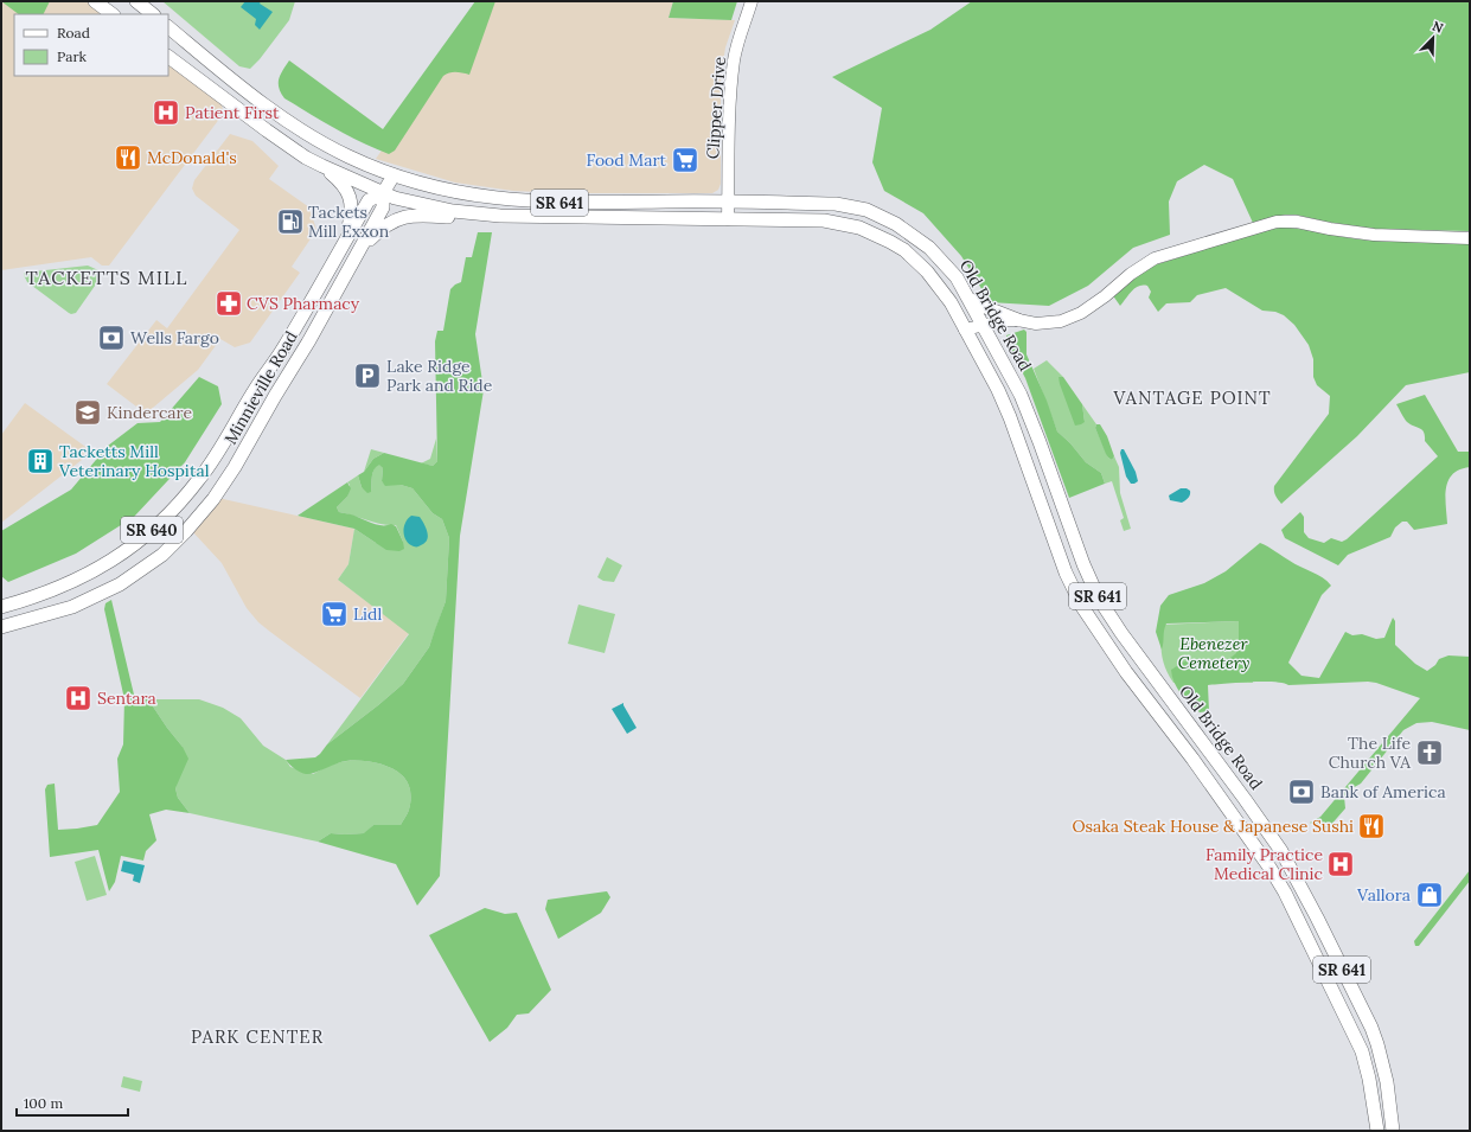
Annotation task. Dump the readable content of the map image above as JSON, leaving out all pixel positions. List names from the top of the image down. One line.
{"streets":{"main road":["SR 641","Old Bridge Road","Minnieville Road","SR 640"],"street":["Clipper Drive"]},"crossings":[["Clipper Drive","Old Bridge Road"],["Old Bridge Road","Minnieville Road"]],"districts":["TACKETTS MILL","VANTAGE POINT","PARK CENTER"],"parks":["Ebenezer Cemetery"],"places":{"hospital":["Patient First","Sentara","Family Practice Medical Clinic"],"restaurant":["McDonald's","Osaka Steak House & Japanese Sushi"],"supermarket":["Food Mart","Lidl"],"fuel station":["Tackets Mill Exxon"],"pharmacy":["CVS Pharmacy"],"bank":["Wells Fargo","Bank of America"],"parking":["Lake Ridge Park and Ride"],"school or university":["Kindercare"],"building":["Tacketts Mill Veterinary Hospital"],"church":["The Life Church VA"],"shop":["Vallora"]},"legend":["Road","Park"],"scale_bar":"100 m","north":"top right"}
